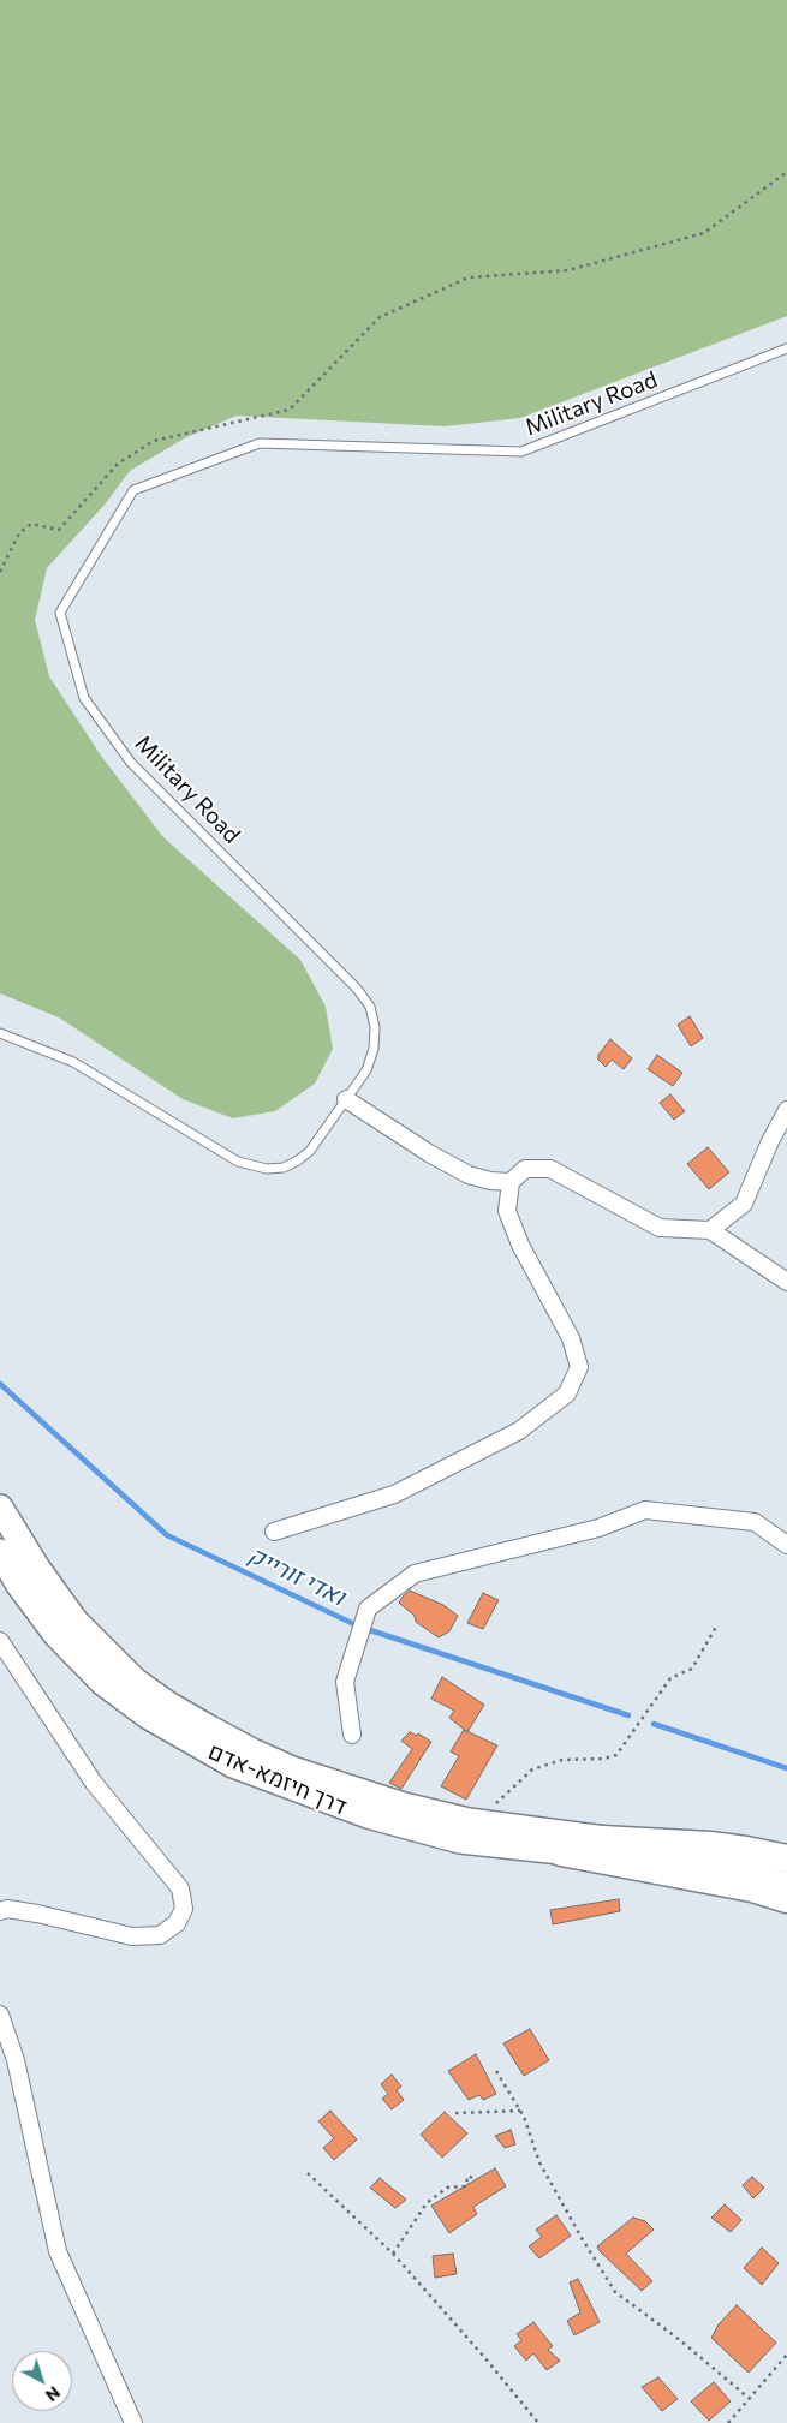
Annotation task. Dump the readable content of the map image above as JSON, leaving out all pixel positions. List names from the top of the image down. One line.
{"streets":{"main road":["דרך חיזמא-אדם"],"lane":["Military Road"]},"water":["ואדי זורייק"],"north":"bottom right"}
